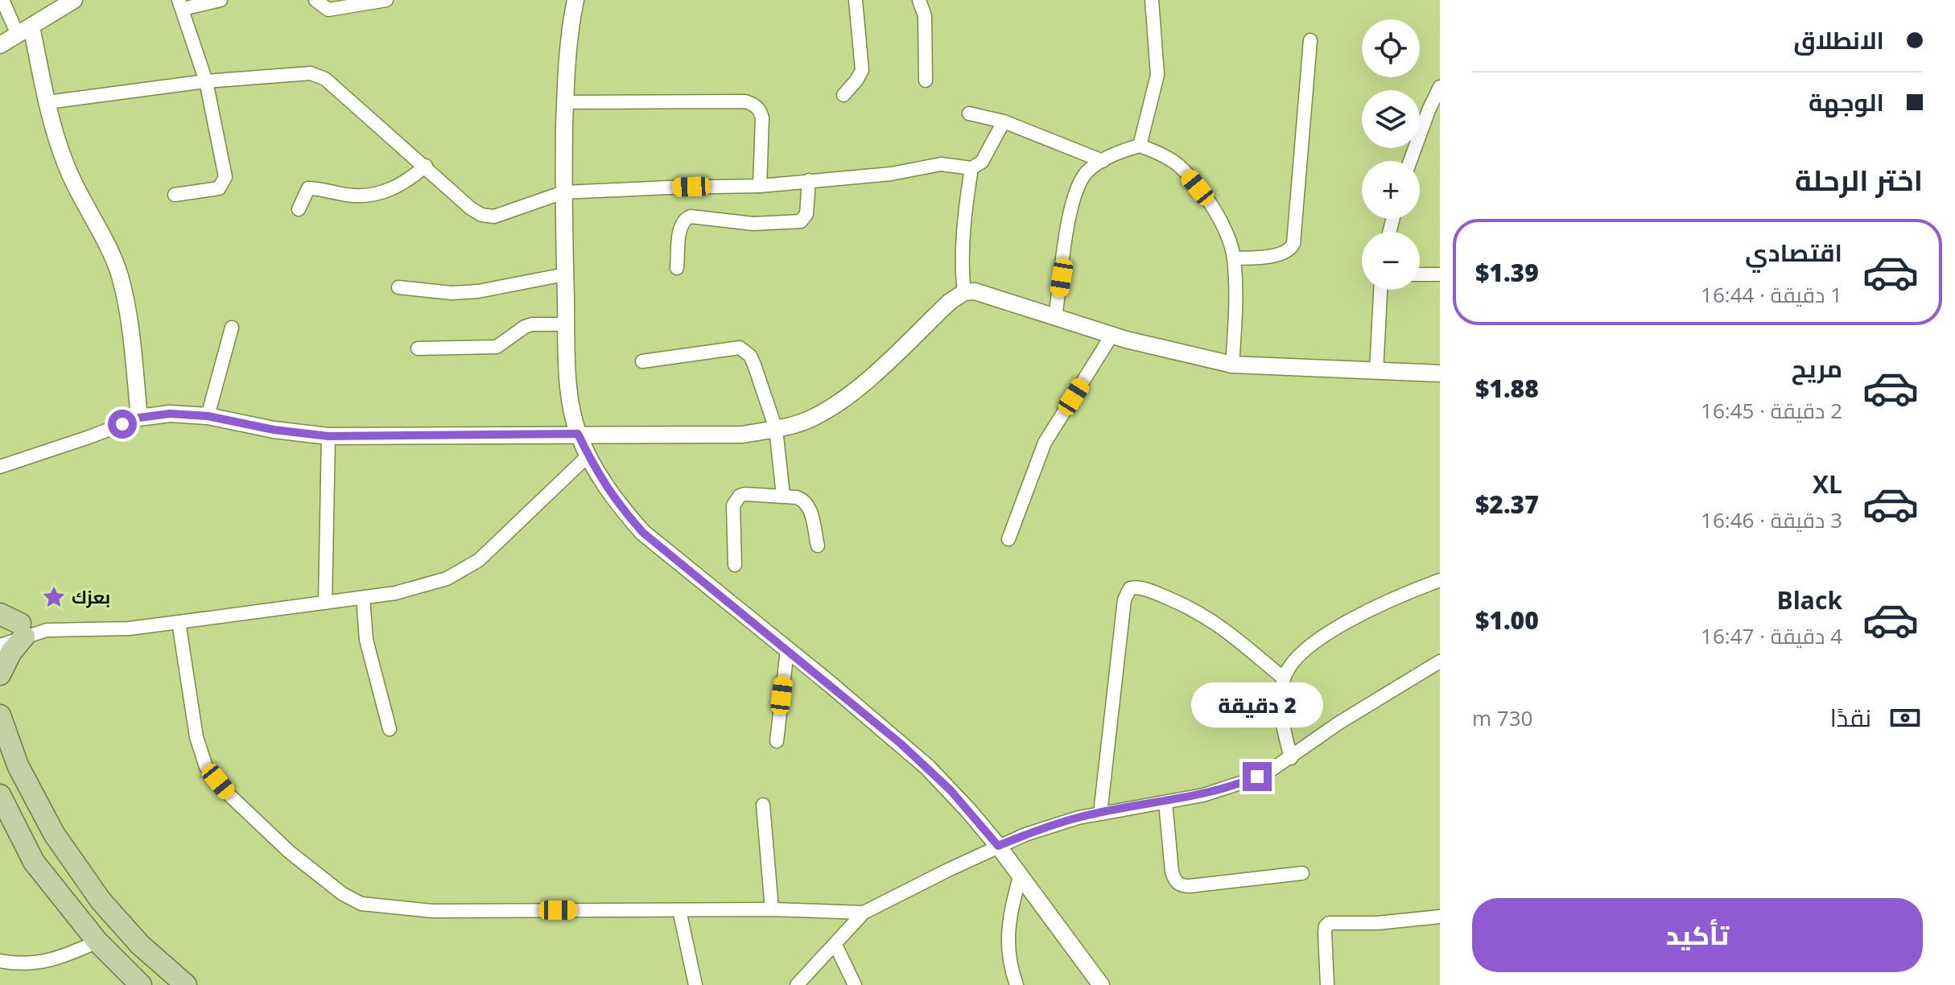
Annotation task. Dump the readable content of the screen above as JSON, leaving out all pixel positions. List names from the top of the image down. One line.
{"places":{"place":["بعزك"]},"page":{"banner":["الانطلاق","الوجهة"],"map_buttons":["+","−"],"heading":"اختر الرحلة","list":[{"name":"اقتصادي","note":"1 دقيقة · 16:44","value":"$1.39"},{"name":"مريح","note":"2 دقيقة · 16:45","value":"$1.88"},{"name":"XL","note":"3 دقيقة · 16:46","value":"$2.37"},{"name":"Black","note":"4 دقيقة · 16:47","value":"$1.00"}],"pay":["نقدًا","730 m"],"bubble":"2 دقيقة","buttons":"تأكيد"}}
